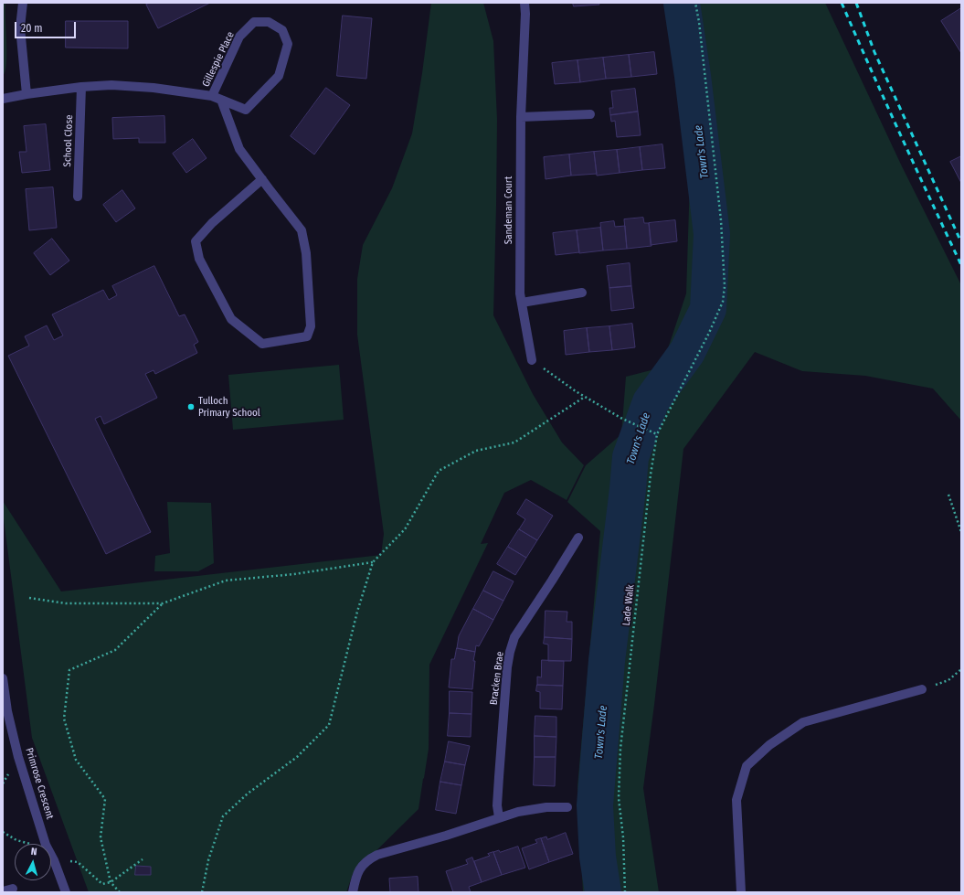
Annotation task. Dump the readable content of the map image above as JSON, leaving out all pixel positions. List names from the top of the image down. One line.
{"streets":{"street":["Gillespie Place","School Close","Sandeman Court","Bracken Brae","Primrose Crescent"],"path":["Lade Walk"]},"crossings":[["Gillespie Place","School Close"]],"water":["Town's Lade"],"places":["Tulloch Primary School"],"scale_bar":"20 m","north":"top"}
